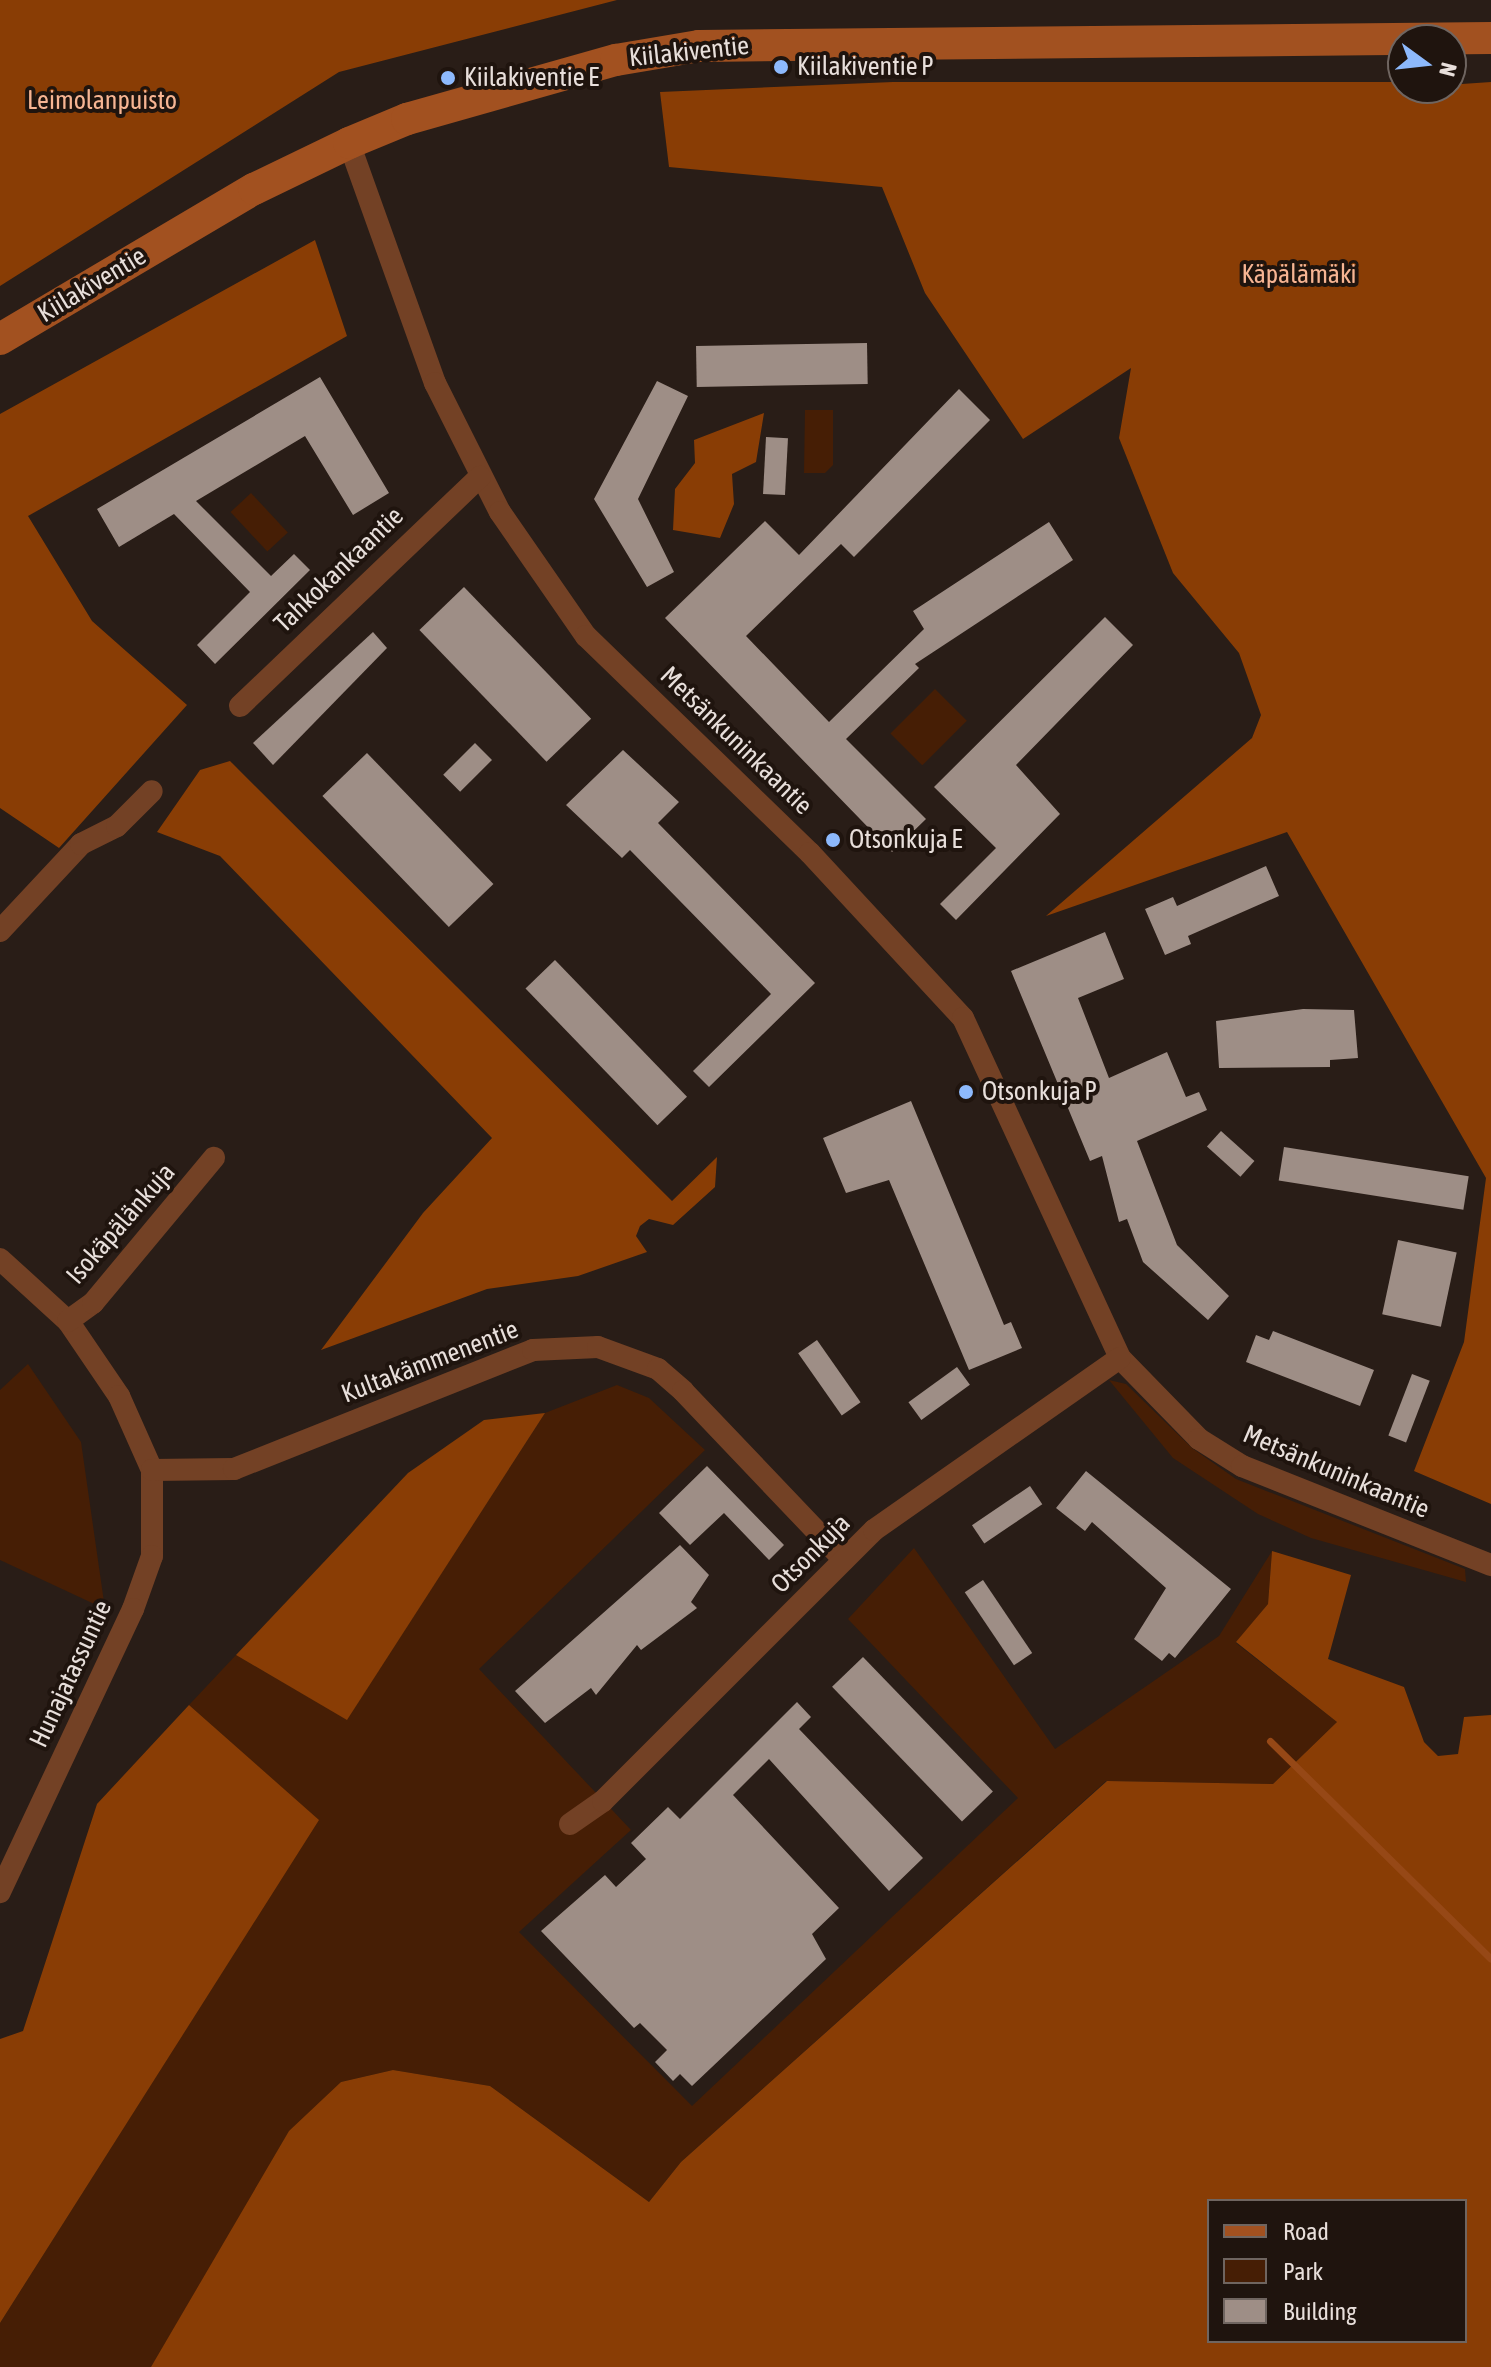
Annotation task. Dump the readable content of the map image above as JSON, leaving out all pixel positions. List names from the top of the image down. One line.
{"streets":{"street":["Kiilakiventie","Tahkokankaantie","Metsänkuninkaantie","Isokäpälänkuja","Kultakämmenentie","Otsonkuja","Hunajatassuntie"]},"crossings":[["Kiilakiventie","Metsänkuninkaantie"],["Tahkokankaantie","Metsänkuninkaantie"],["Metsänkuninkaantie","Otsonkuja"],["Kultakämmenentie","Otsonkuja"],["Kultakämmenentie","Hunajatassuntie"]],"parks":["Leimolanpuisto","Käpälämäki"],"places":["Kiilakiventie P","Kiilakiventie E","Otsonkuja E","Otsonkuja P"],"legend":["Road","Park","Building"],"north":"right"}
